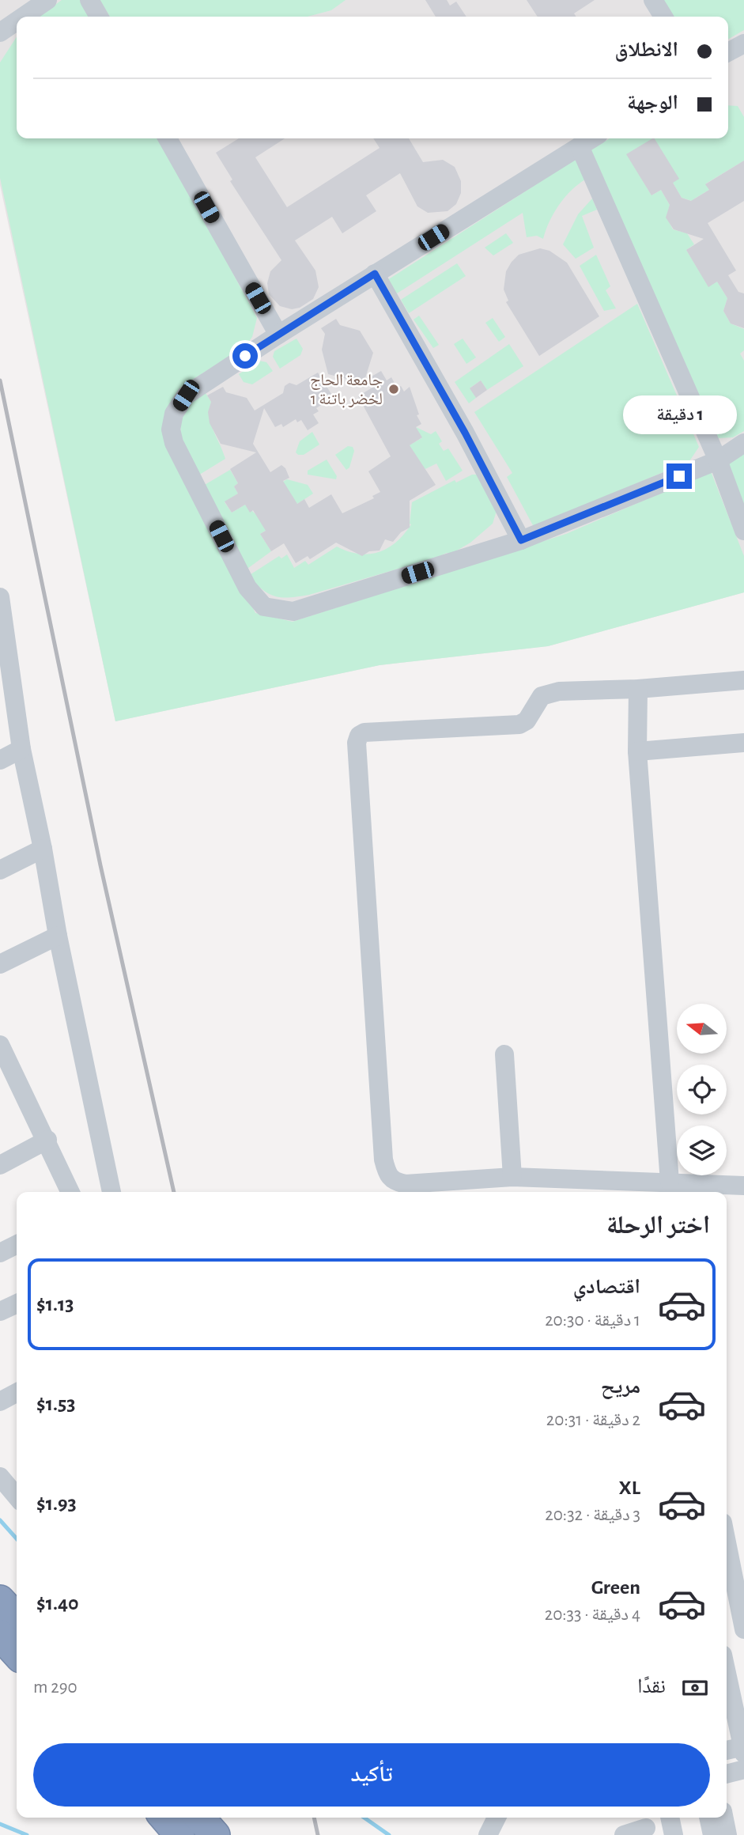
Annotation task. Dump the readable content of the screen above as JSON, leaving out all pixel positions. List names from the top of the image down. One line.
{"places":["جامعة الحاج لخضر باتنة 1"],"north":"left","page":{"banner":["الانطلاق","الوجهة"],"bubble":"1 دقيقة","heading":"اختر الرحلة","list":[{"name":"اقتصادي","note":"1 دقيقة · 20:30","value":"$1.13"},{"name":"مريح","note":"2 دقيقة · 20:31","value":"$1.53"},{"name":"XL","note":"3 دقيقة · 20:32","value":"$1.93"},{"name":"Green","note":"4 دقيقة · 20:33","value":"$1.40"}],"pay":["نقدًا","290 m"],"buttons":"تأكيد"}}
